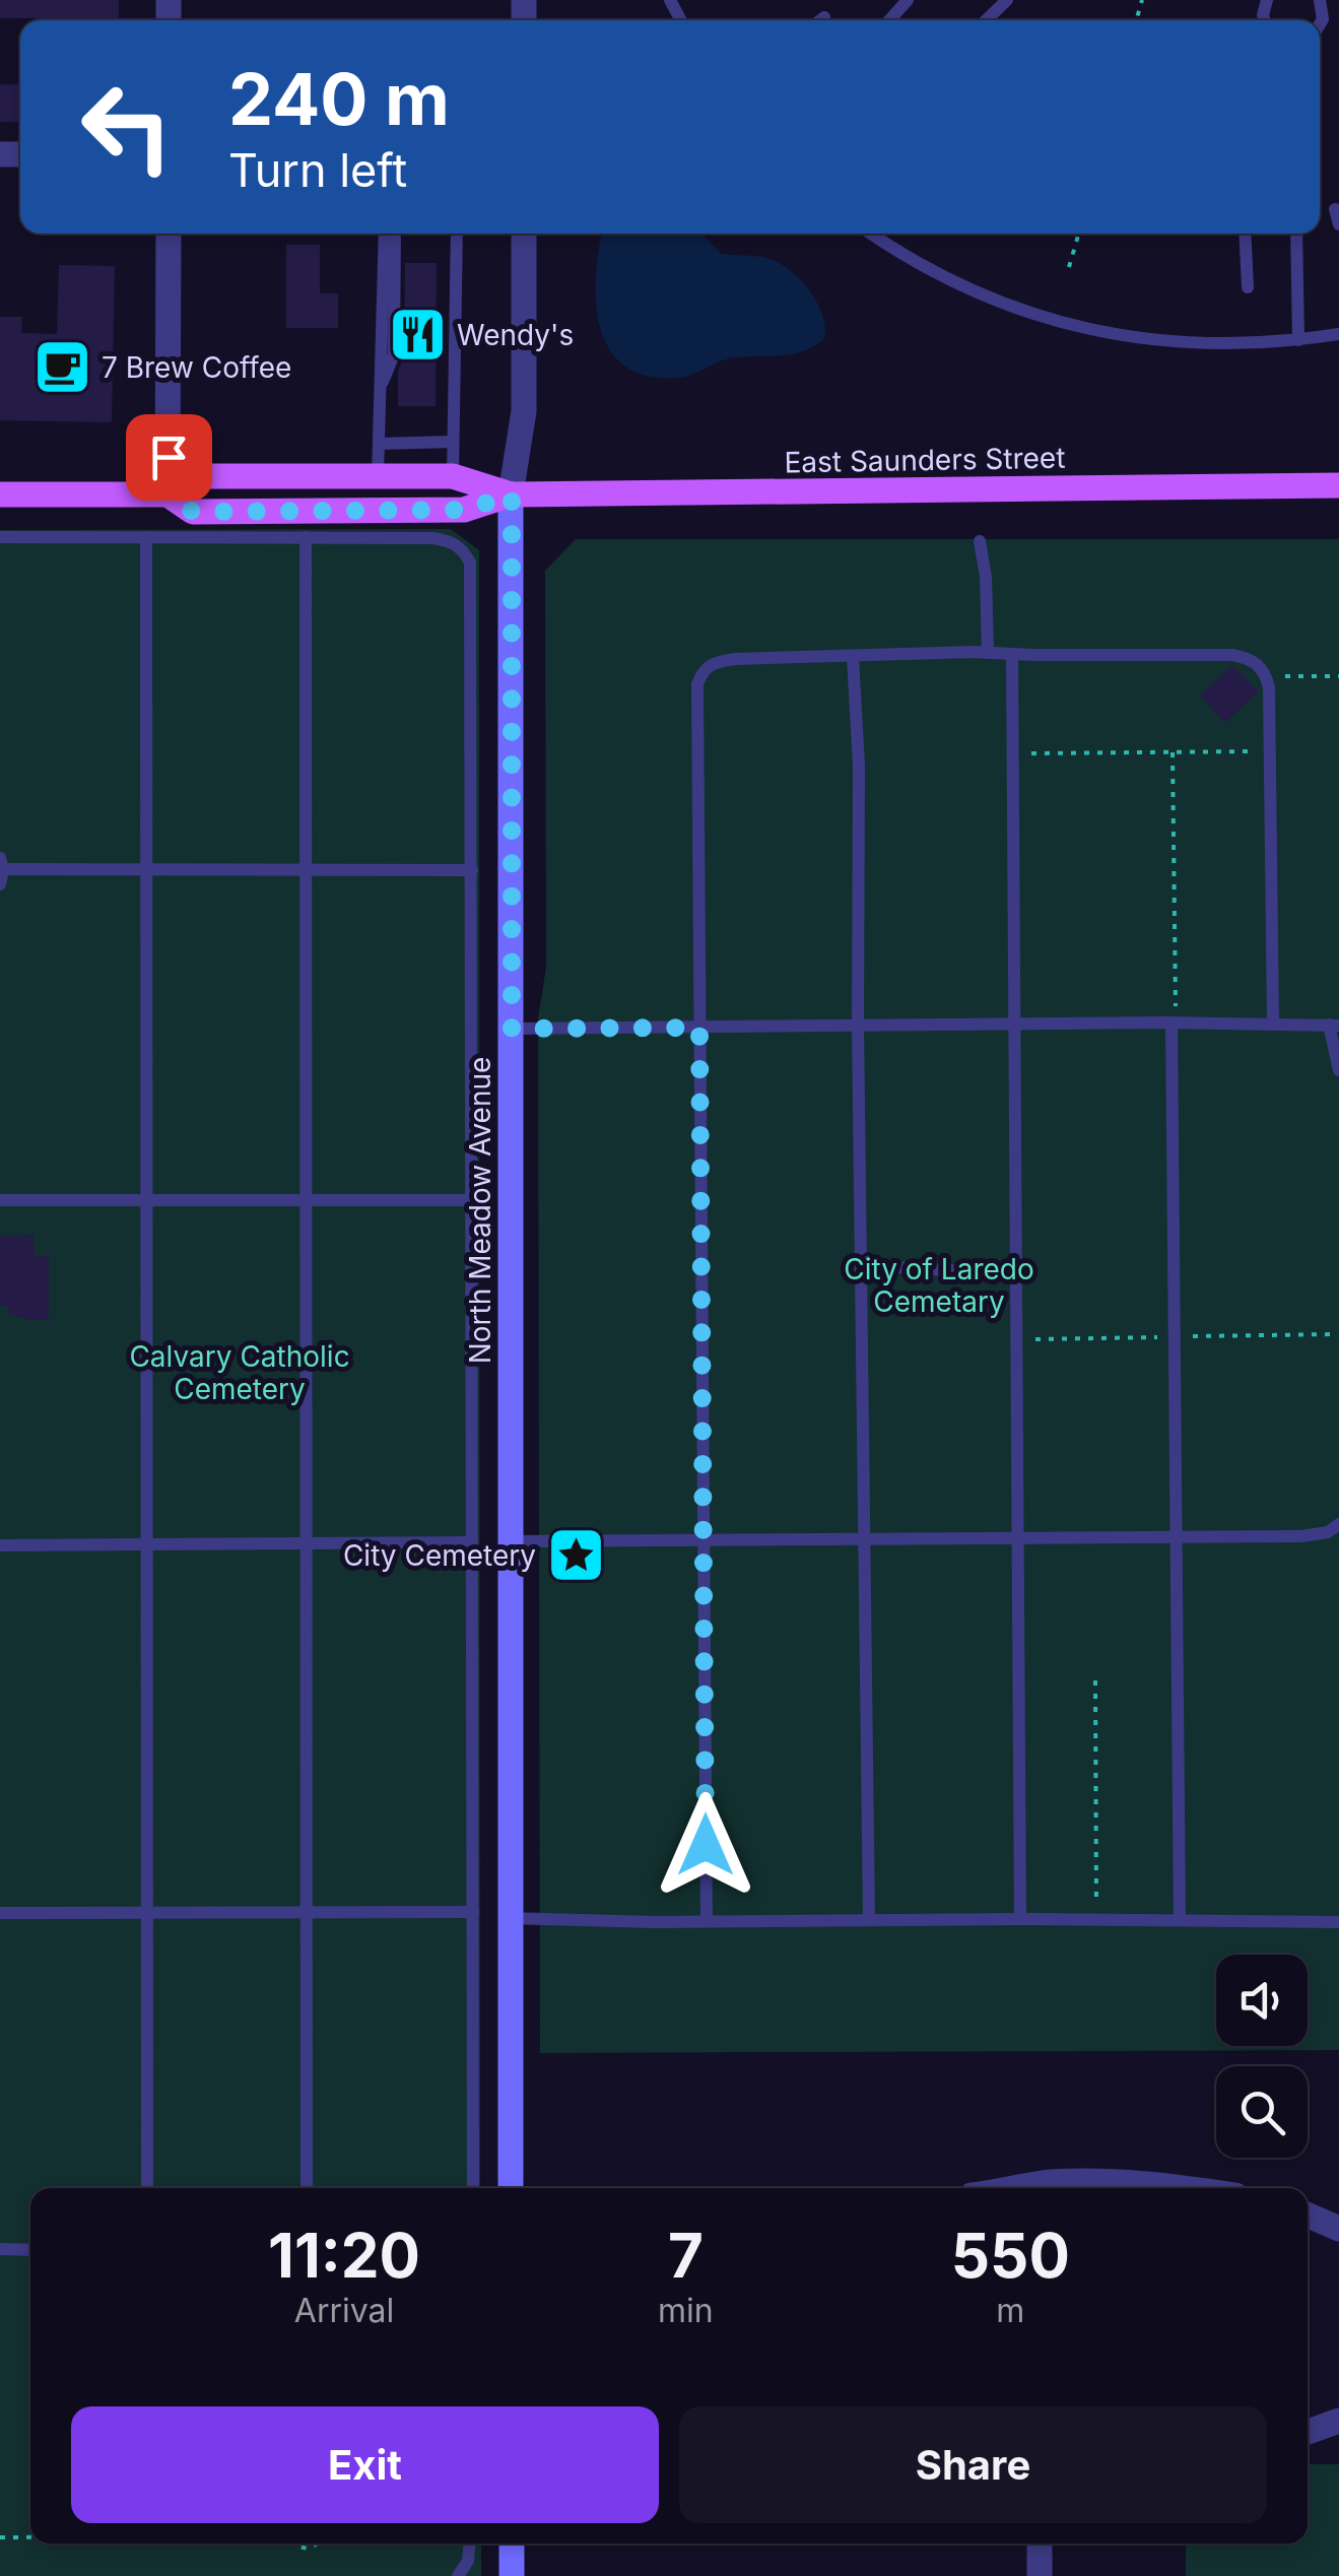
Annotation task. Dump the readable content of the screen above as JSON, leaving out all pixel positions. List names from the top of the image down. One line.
{"streets":{"main road":["East Saunders Street","North Meadow Avenue"]},"crossings":[["East Saunders Street","North Meadow Avenue"]],"parks":["City of Laredo Cemetary","Calvary Catholic Cemetery"],"places":{"restaurant":["Wendy's"],"cafe":["7 Brew Coffee"],"place":["City Cemetery"]},"page":{"turn":["240 m","Turn left"],"eta":["11:20","Arrival","7","min","550","m"],"buttons":["Exit","Share"]}}
